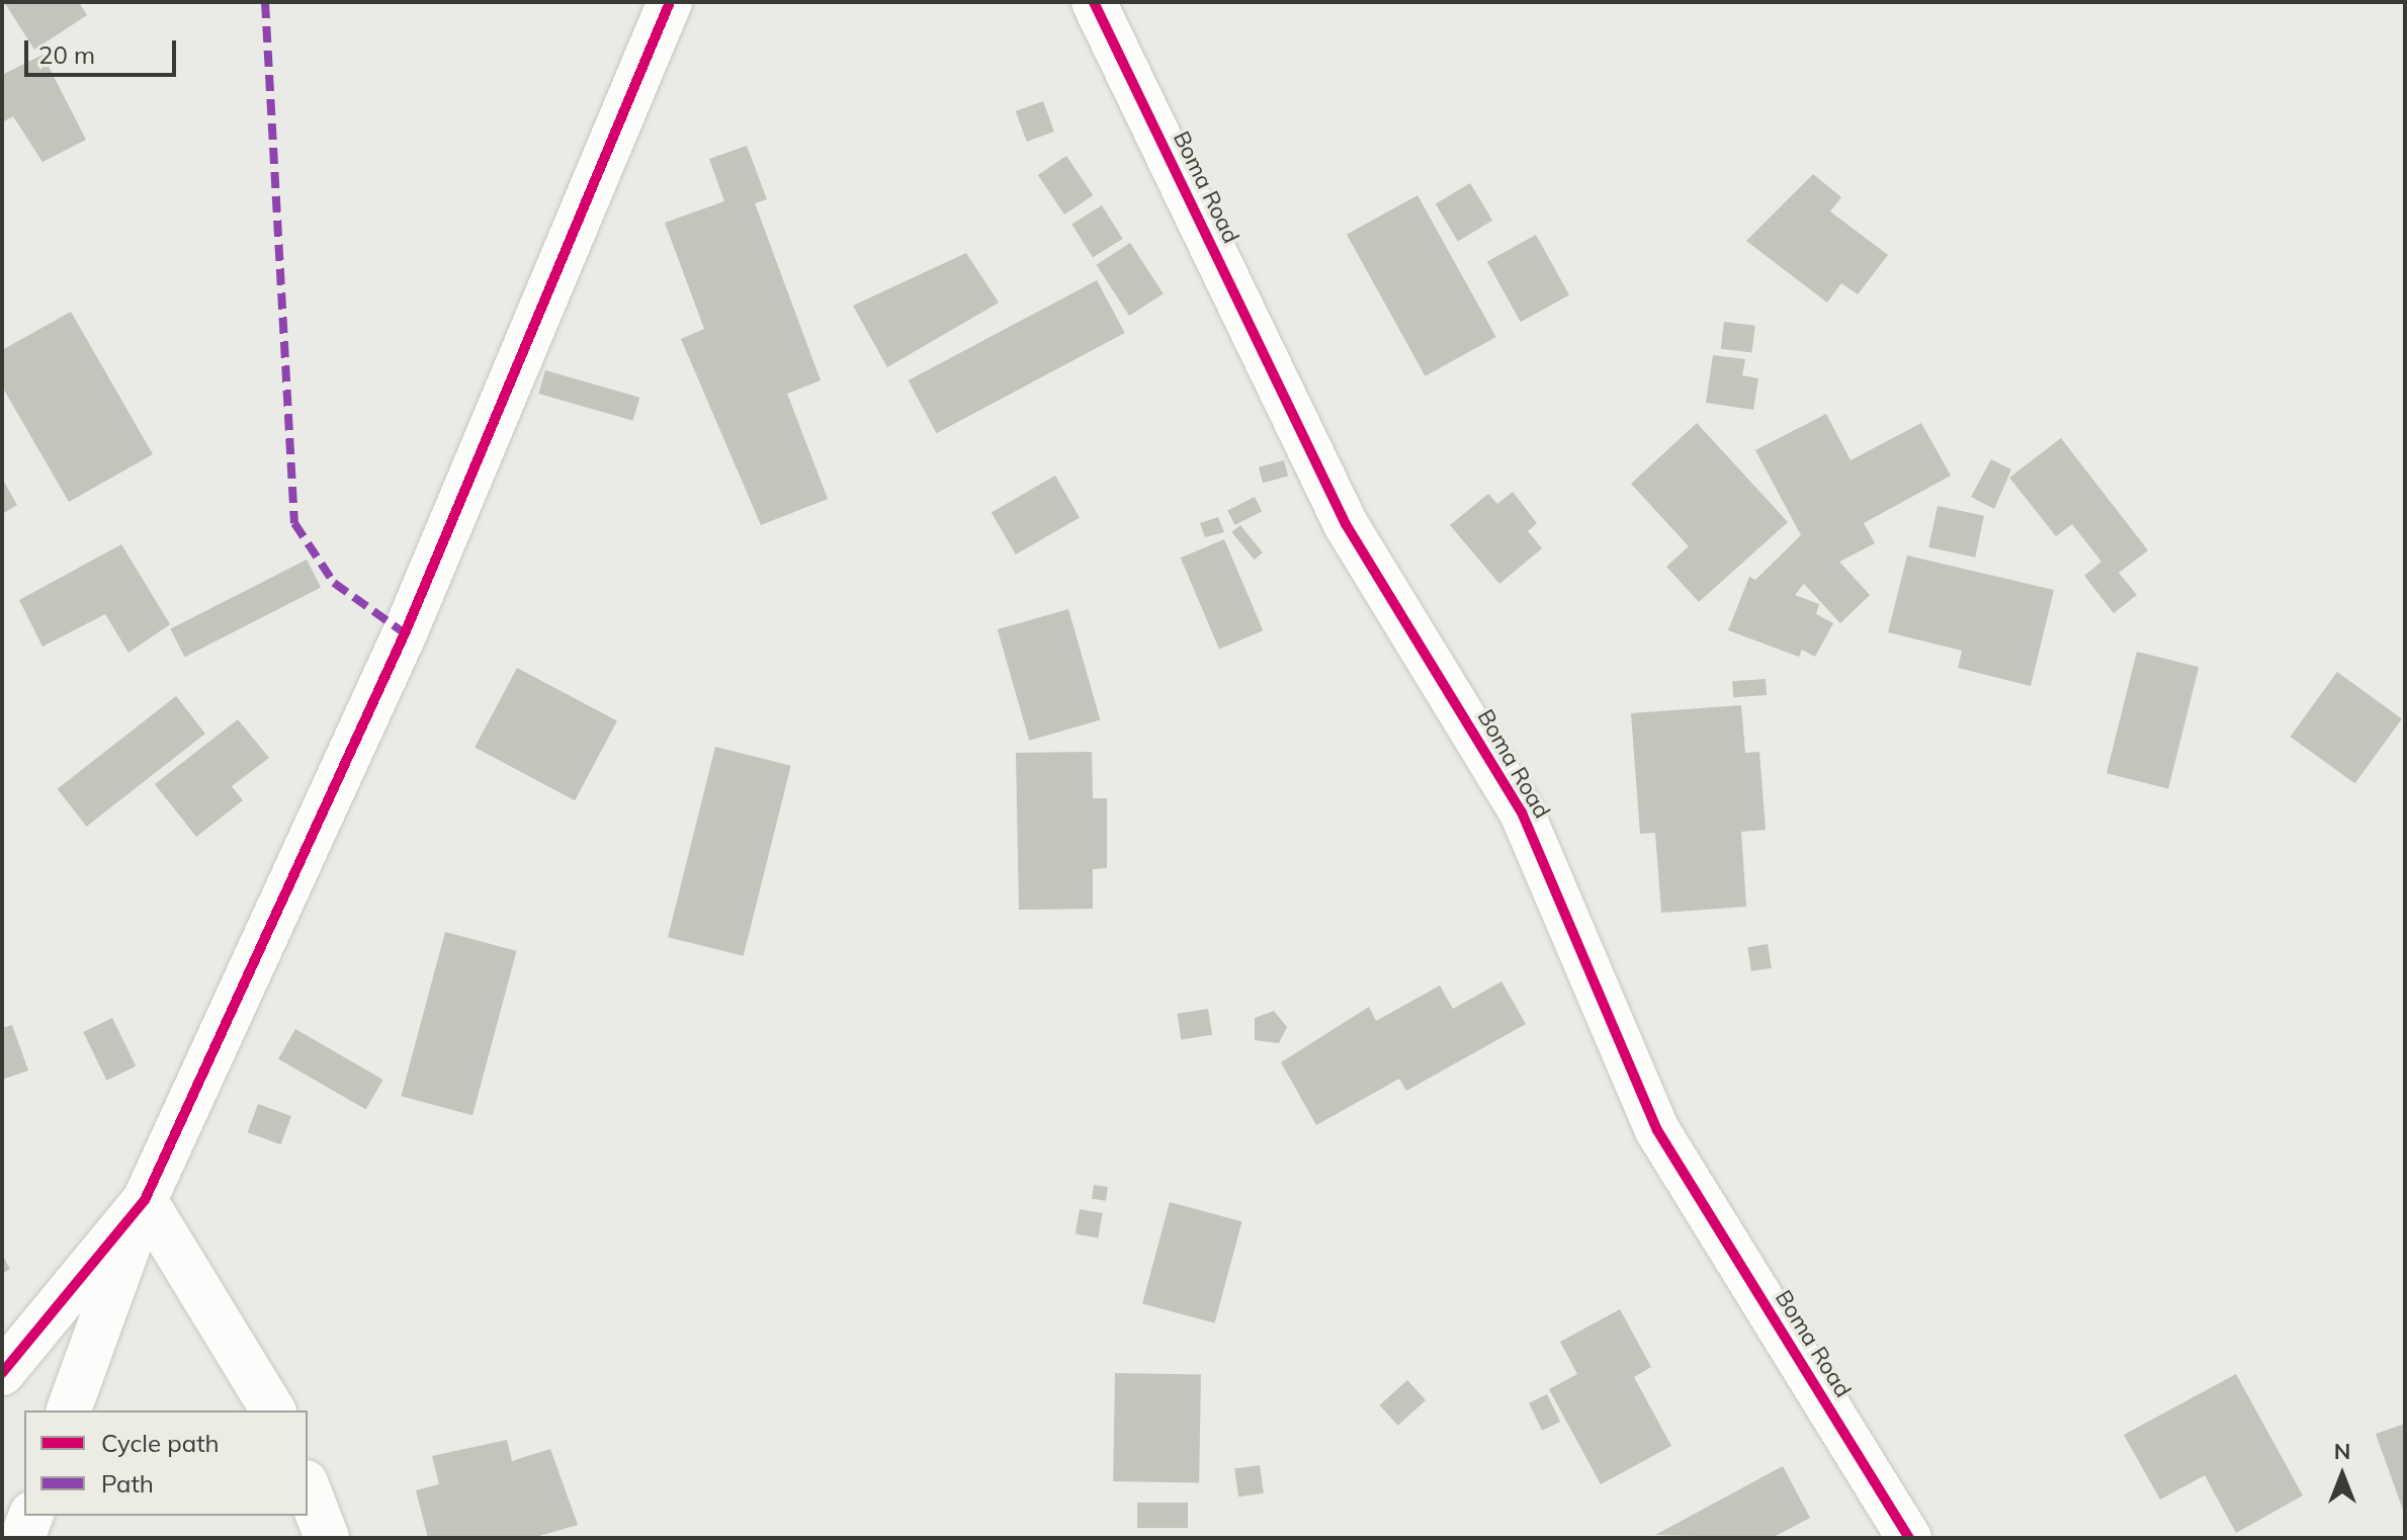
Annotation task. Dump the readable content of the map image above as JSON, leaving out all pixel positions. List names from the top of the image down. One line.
{"streets":{"street":["Boma Road"]},"legend":["Cycle path","Path"],"scale_bar":"20 m","north":"top"}
